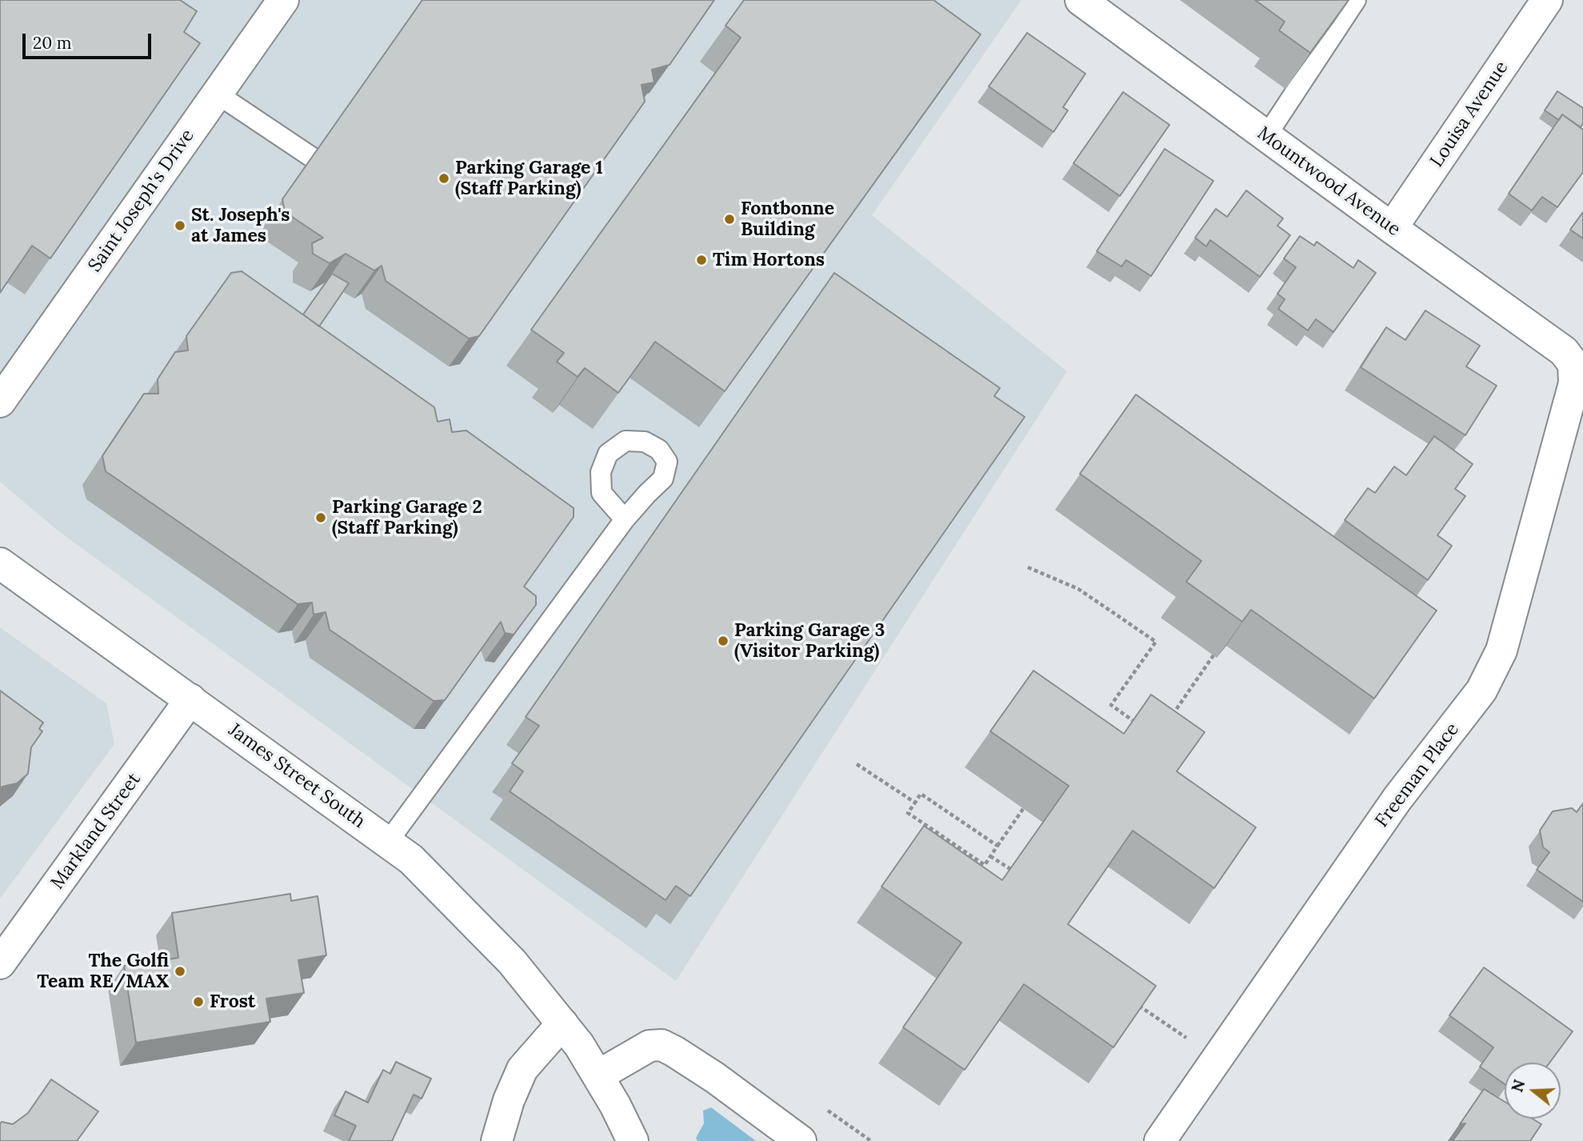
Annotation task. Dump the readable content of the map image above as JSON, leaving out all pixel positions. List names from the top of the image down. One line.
{"streets":{"street":["Louisa Avenue","Mountwood Avenue","Saint Joseph's Drive","Freeman Place","James Street South","Markland Street"]},"crossings":[["Louisa Avenue","Mountwood Avenue"],["Mountwood Avenue","Freeman Place"],["James Street South","Markland Street"]],"places":["Parking Garage 1 (Staff Parking)","Fontbonne Building","St. Joseph's at James","Tim Hortons","Parking Garage 2 (Staff Parking)","Parking Garage 3 (Visitor Parking)","The Golfi Team RE/MAX","Frost"],"scale_bar":"20 m","north":"left"}
